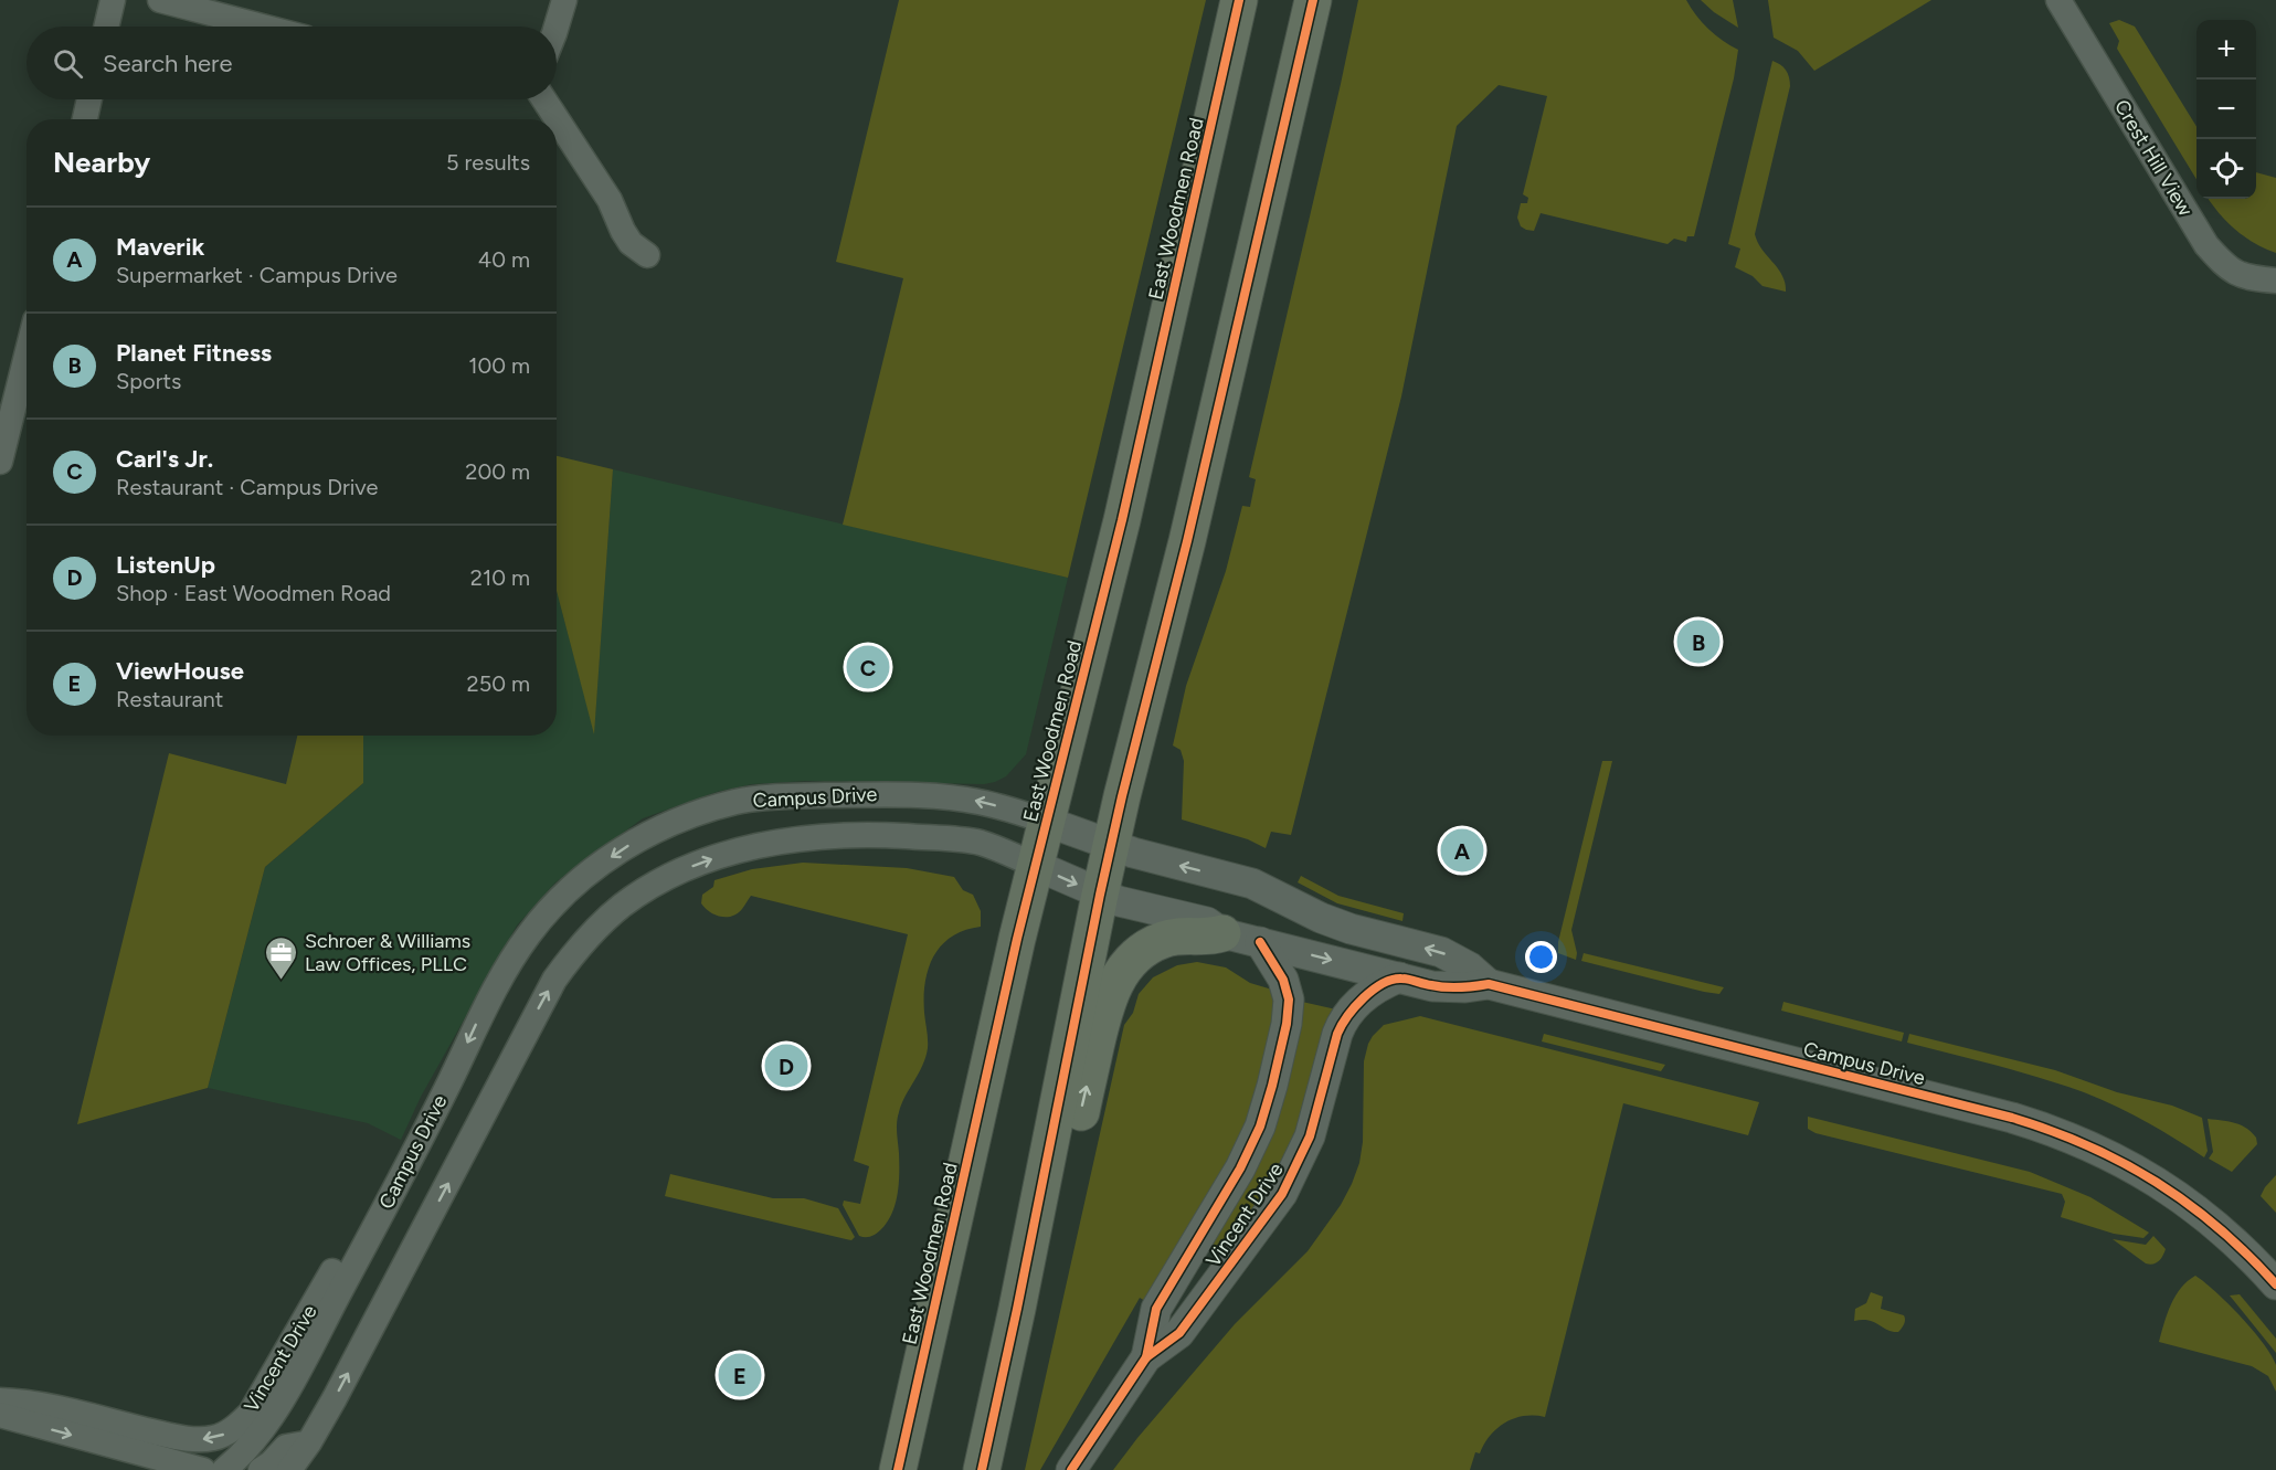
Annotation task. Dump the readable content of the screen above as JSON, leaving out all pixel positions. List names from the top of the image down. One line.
{"streets":{"highway":["East Woodmen Road"],"street":["Crest Hill View","Campus Drive","Vincent Drive"]},"crossings":[["East Woodmen Road","Campus Drive"],["Campus Drive","Vincent Drive"]],"places":{"office":["Schroer & Williams Law Offices, PLLC"]},"page":{"map_buttons":["+","−"],"search":"Search here","heading":["Nearby","5 results"],"list":[{"mark":"A","name":"Maverik","note":"Supermarket · Campus Drive","value":"40 m"},{"mark":"B","name":"Planet Fitness","note":"Sports","value":"100 m"},{"mark":"C","name":"Carl's Jr.","note":"Restaurant · Campus Drive","value":"200 m"},{"mark":"D","name":"ListenUp","note":"Shop · East Woodmen Road","value":"210 m"},{"mark":"E","name":"ViewHouse","note":"Restaurant","value":"250 m"}],"pins":["B","C","A","D","E"]}}
